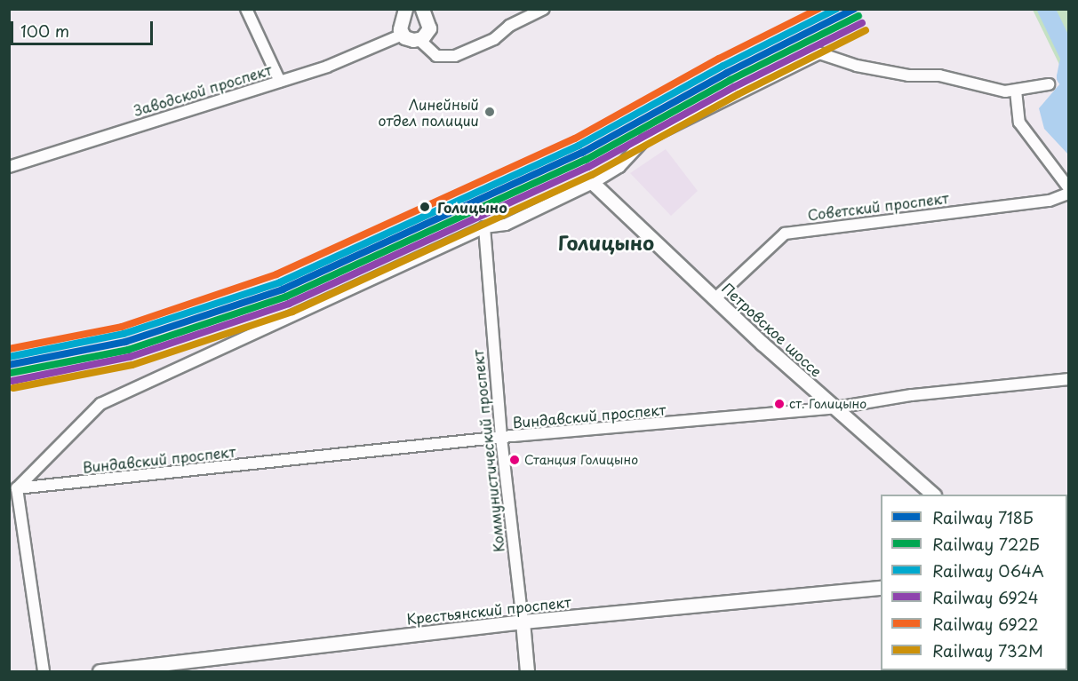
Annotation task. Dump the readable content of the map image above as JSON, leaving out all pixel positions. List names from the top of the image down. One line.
{"streets":{"street":["Заводской проспект","Советский проспект","Петровское шоссе","Виндавский проспект","Коммунистический проспект","Крестьянский проспект"]},"crossings":[["Советский проспект","Петровское шоссе"],["Петровское шоссе","Виндавский проспект"],["Виндавский проспект","Коммунистический проспект"],["Коммунистический проспект","Крестьянский проспект"]],"districts":["Голицыно"],"places":["Линейный отдел полиции","Голицыно","ст. Голицыно","Станция Голицыно"],"lines":["rail line 718Б","rail line 064А","rail line 6922","rail line 722Б","rail line 6924","rail line 732М"],"legend":["Railway 718Б","Railway 722Б","Railway 064А","Railway 6924","Railway 6922","Railway 732М"],"scale_bar":"100 m"}
